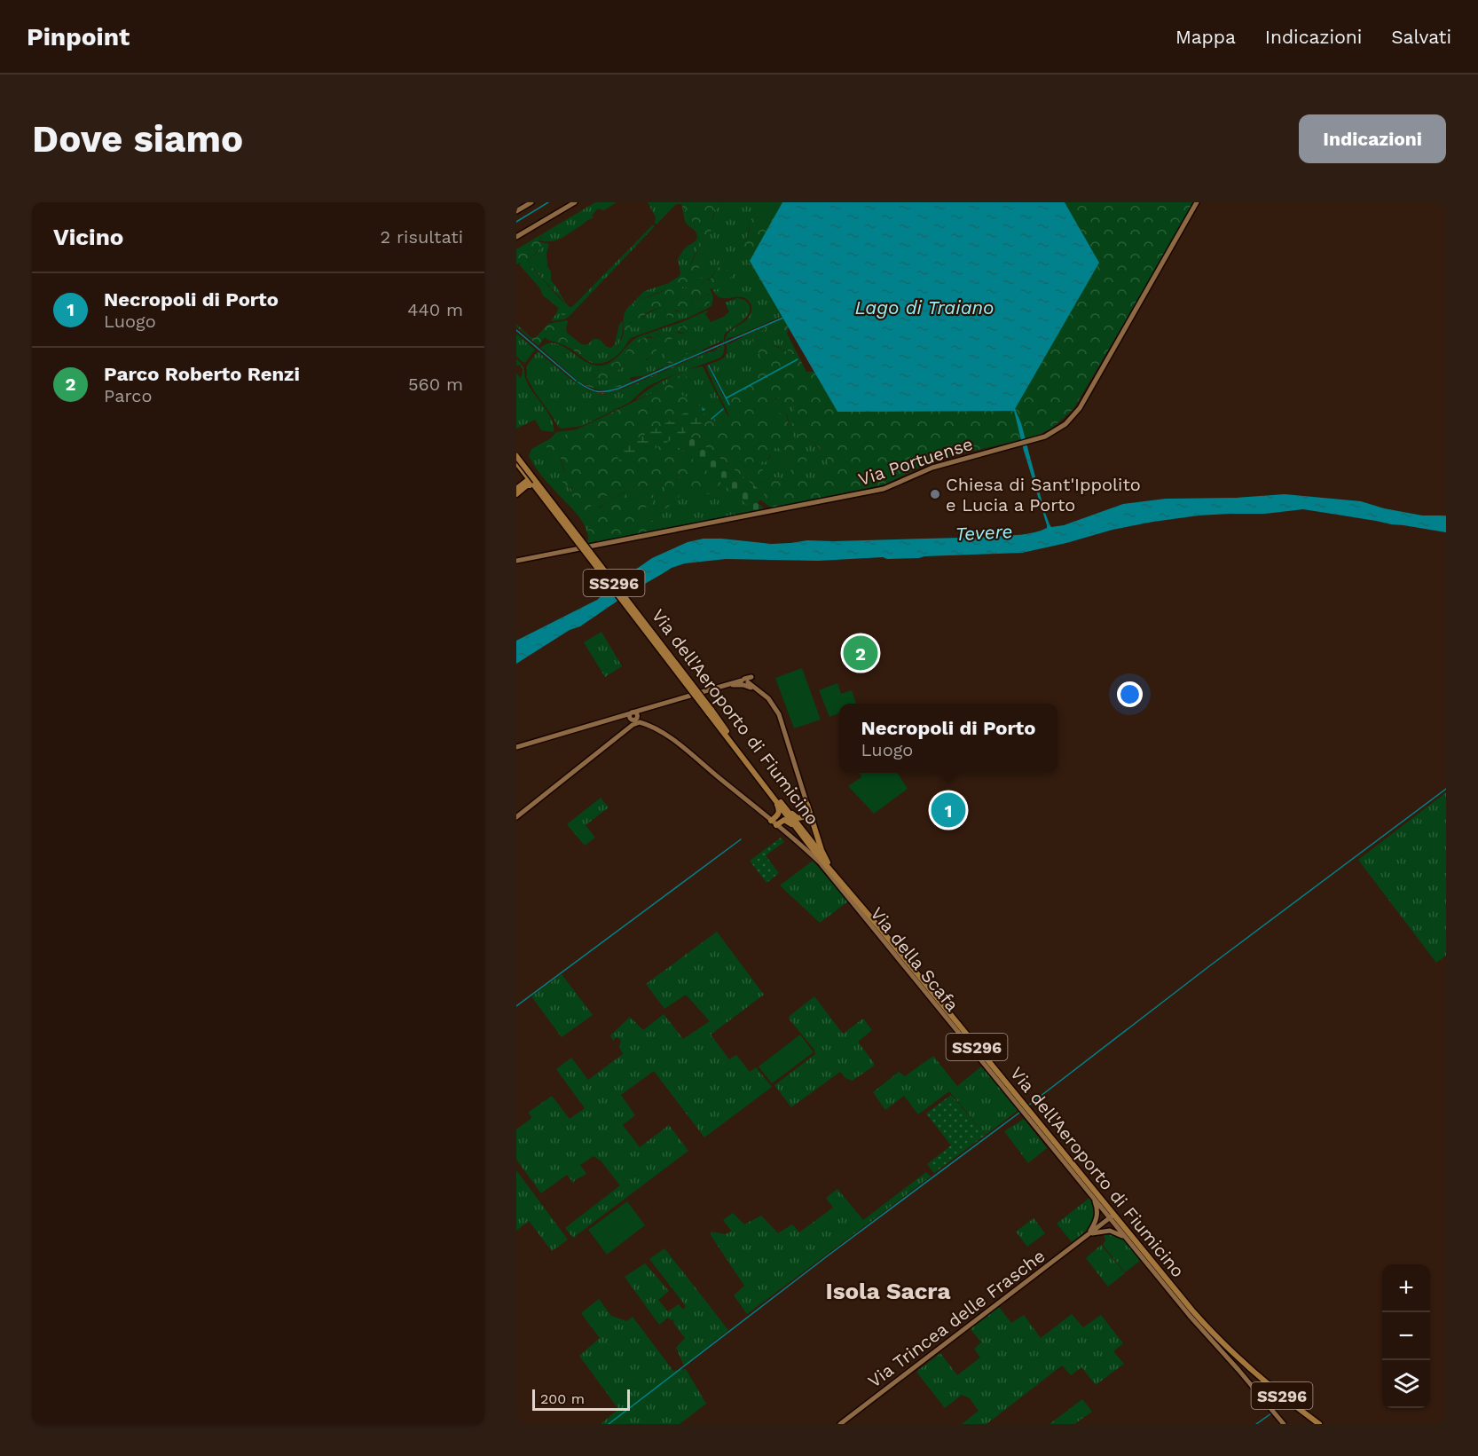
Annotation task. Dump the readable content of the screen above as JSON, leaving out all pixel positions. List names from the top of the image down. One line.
{"streets":{"main road":["SS296","Via dell'Aeroporto di Fiumicino"],"street":["Via Portuense","Via della Scafa","Via Trincea delle Frasche"]},"crossings":[["Via dell'Aeroporto di Fiumicino","Via della Scafa"],["Via dell'Aeroporto di Fiumicino","Via Trincea delle Frasche"],["Via della Scafa","Via Trincea delle Frasche"]],"districts":["Isola Sacra"],"water":["Lago di Traiano","Tevere"],"places":["Chiesa di Sant'Ippolito e Lucia a Porto"],"scale_bar":"200 m","page":{"header":"Pinpoint","nav":["Mappa","Indicazioni","Salvati"],"buttons":"Indicazioni","title":"Dove siamo","heading":["Vicino","2 risultati"],"list":[{"mark":"1","name":"Necropoli di Porto","note":"Luogo","value":"440 m"},{"mark":"2","name":"Parco Roberto Renzi","note":"Parco","value":"560 m"}],"pins":["2","1"],"popup":["Necropoli di Porto","Luogo"],"map_buttons":["+","−"],"scale":"200 m"}}
